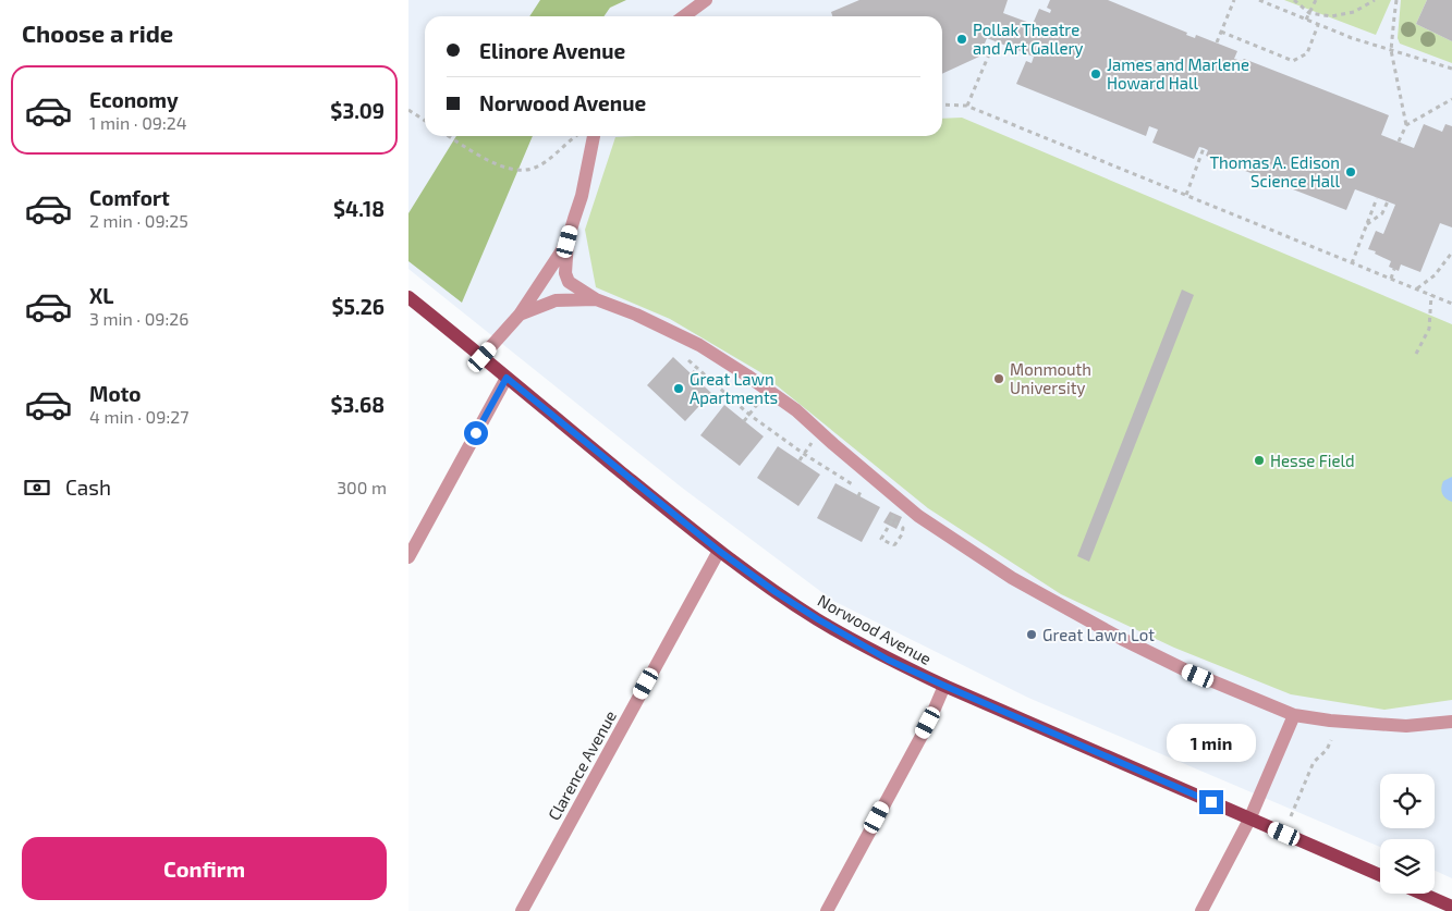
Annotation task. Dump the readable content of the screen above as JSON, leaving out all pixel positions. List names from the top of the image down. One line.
{"streets":{"main road":["Norwood Avenue"],"street":["Clarence Avenue"]},"crossings":[["Norwood Avenue","Clarence Avenue"]],"places":["Pollak Theatre and Art Gallery","James and Marlene Howard Hall","Thomas A. Edison Science Hall","Monmouth University","Great Lawn Apartments","Hesse Field","Great Lawn Lot"],"page":{"heading":"Choose a ride","banner":["Elinore Avenue","Norwood Avenue"],"list":[{"name":"Economy","note":"1 min · 09:24","value":"$3.09"},{"name":"Comfort","note":"2 min · 09:25","value":"$4.18"},{"name":"XL","note":"3 min · 09:26","value":"$5.26"},{"name":"Moto","note":"4 min · 09:27","value":"$3.68"}],"pay":["Cash","300 m"],"bubble":"1 min","buttons":"Confirm"}}
